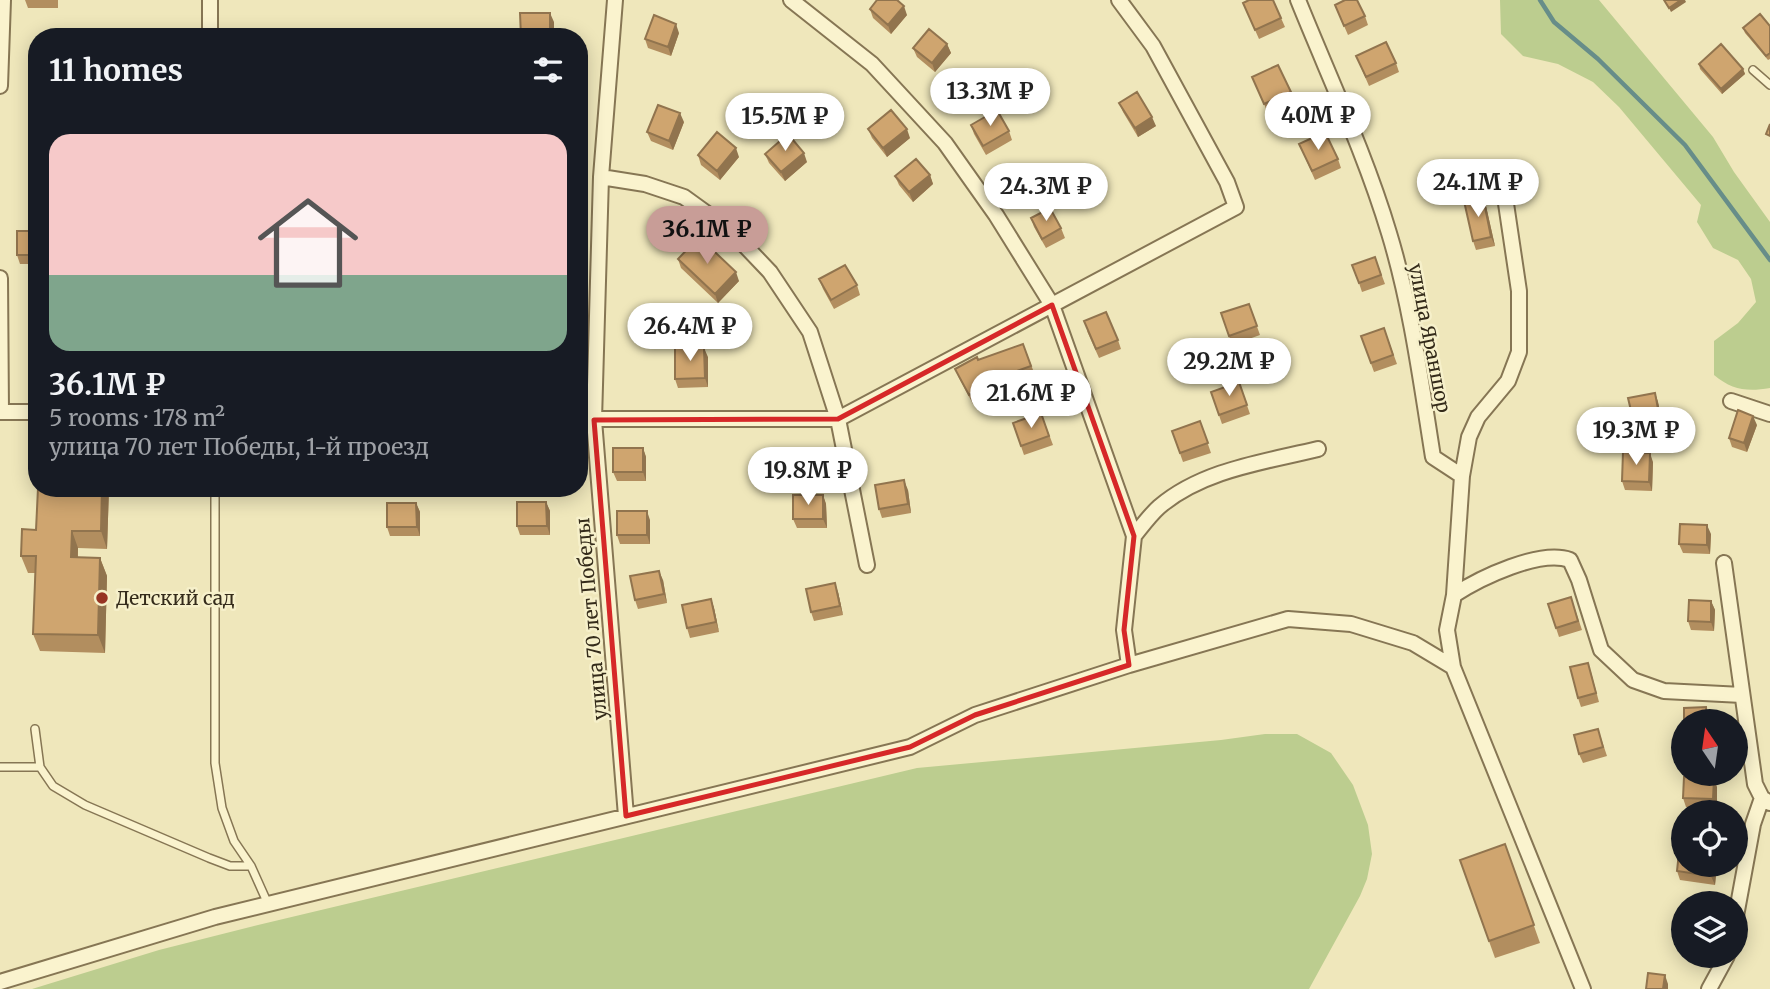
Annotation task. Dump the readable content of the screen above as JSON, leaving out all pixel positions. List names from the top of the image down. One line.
{"streets":{"street":["улица Яраншор","улица 70 лет Победы"]},"places":["Детский сад"],"north":"top","page":{"heading":"11 homes","price":["13.3M ₽","40M ₽","15.5M ₽","24.1M ₽","24.3M ₽","36.1M ₽","26.4M ₽","29.2M ₽","21.6M ₽","19.3M ₽","19.8M ₽"],"list":[{"name":"36.1M ₽","note":"5 rooms · 178 m² · улица 70 лет Победы, 1-й проезд"}]}}
